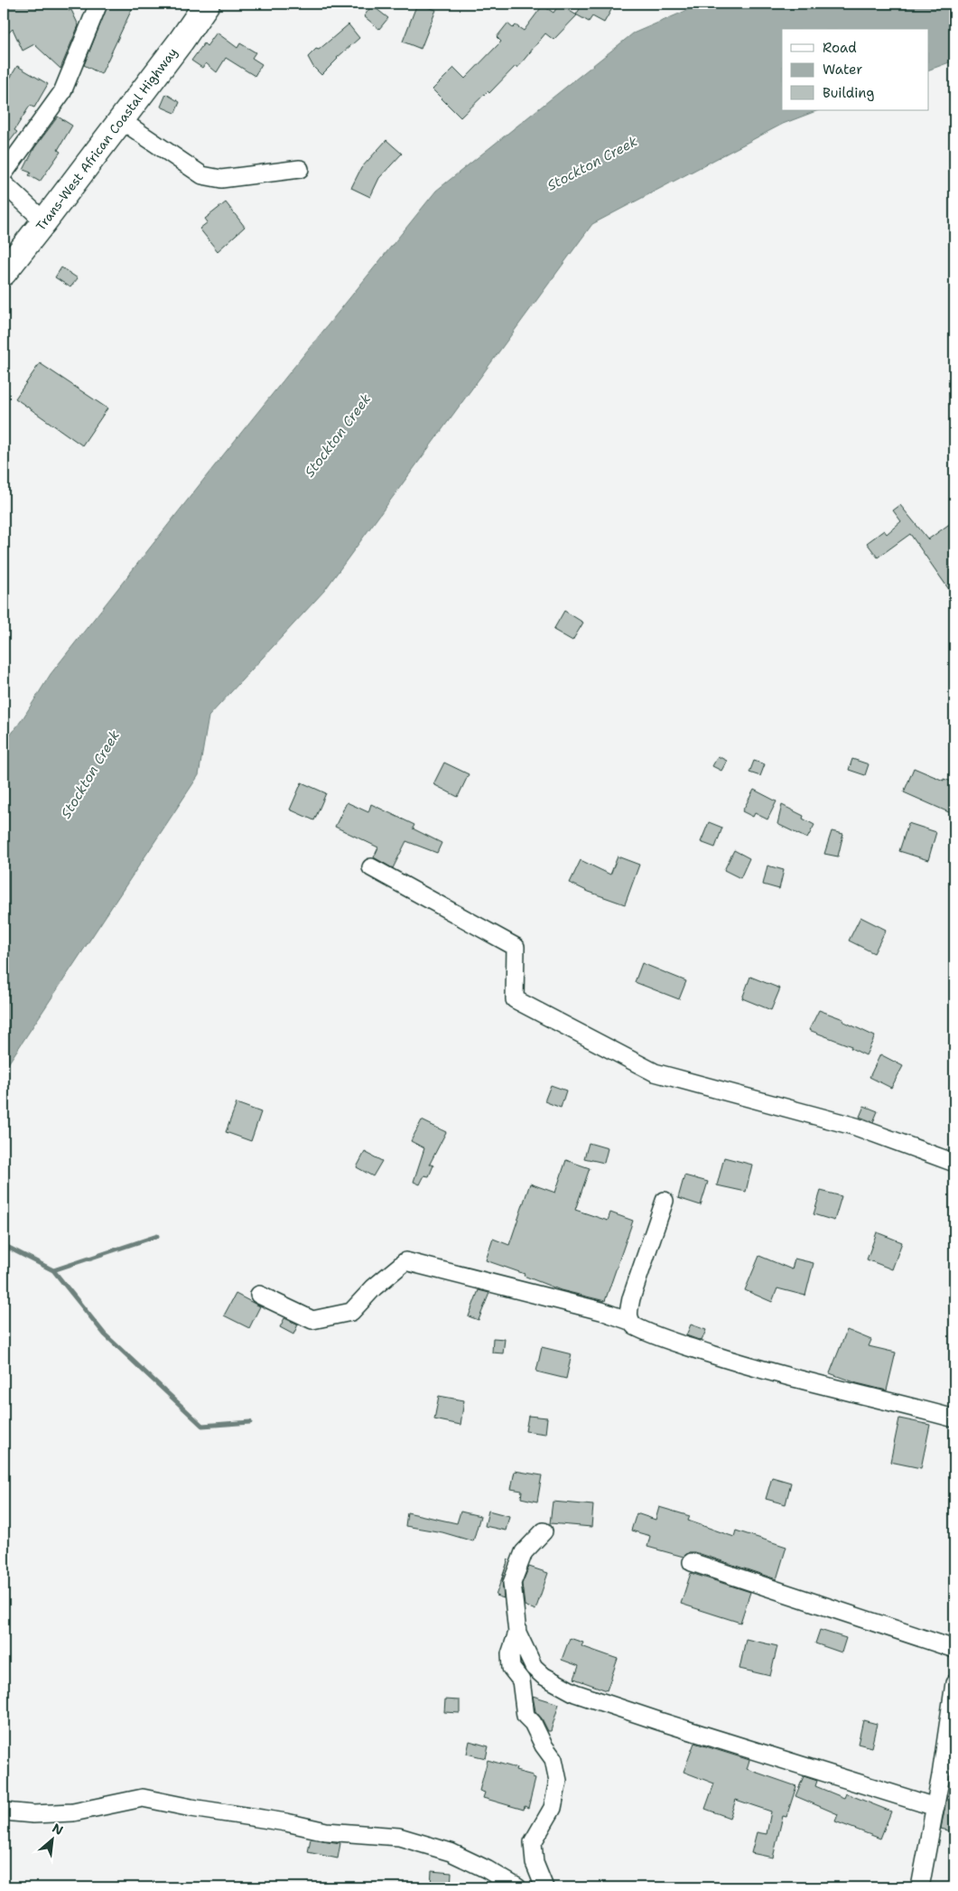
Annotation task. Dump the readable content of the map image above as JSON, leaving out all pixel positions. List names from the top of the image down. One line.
{"streets":{"highway":["Trans-West African Coastal Highway"]},"water":["Stockton Creek"],"legend":["Road","Water","Building"],"north":"top right"}
